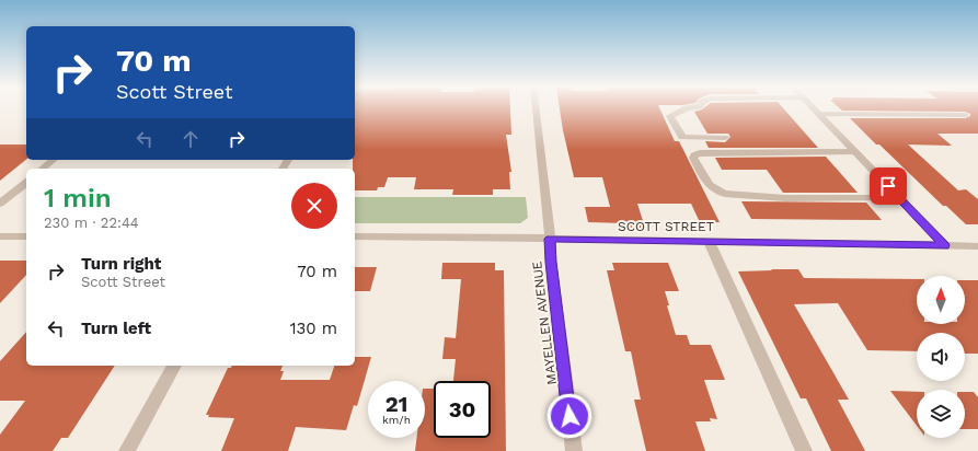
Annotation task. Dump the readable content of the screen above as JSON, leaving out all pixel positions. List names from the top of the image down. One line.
{"streets":{"street":["SCOTT STREET","MAYELLEN AVENUE"]},"crossings":[["SCOTT STREET","MAYELLEN AVENUE"]],"north":"top","page":{"turn":["70 m","Scott Street"],"heading":["1 min","230 m · 22:44"],"list":[{"name":"Turn right","note":"Scott Street","value":"70 m"},{"name":"Turn left","value":"130 m"}],"speed":"21 km/h","limit":"30"}}
